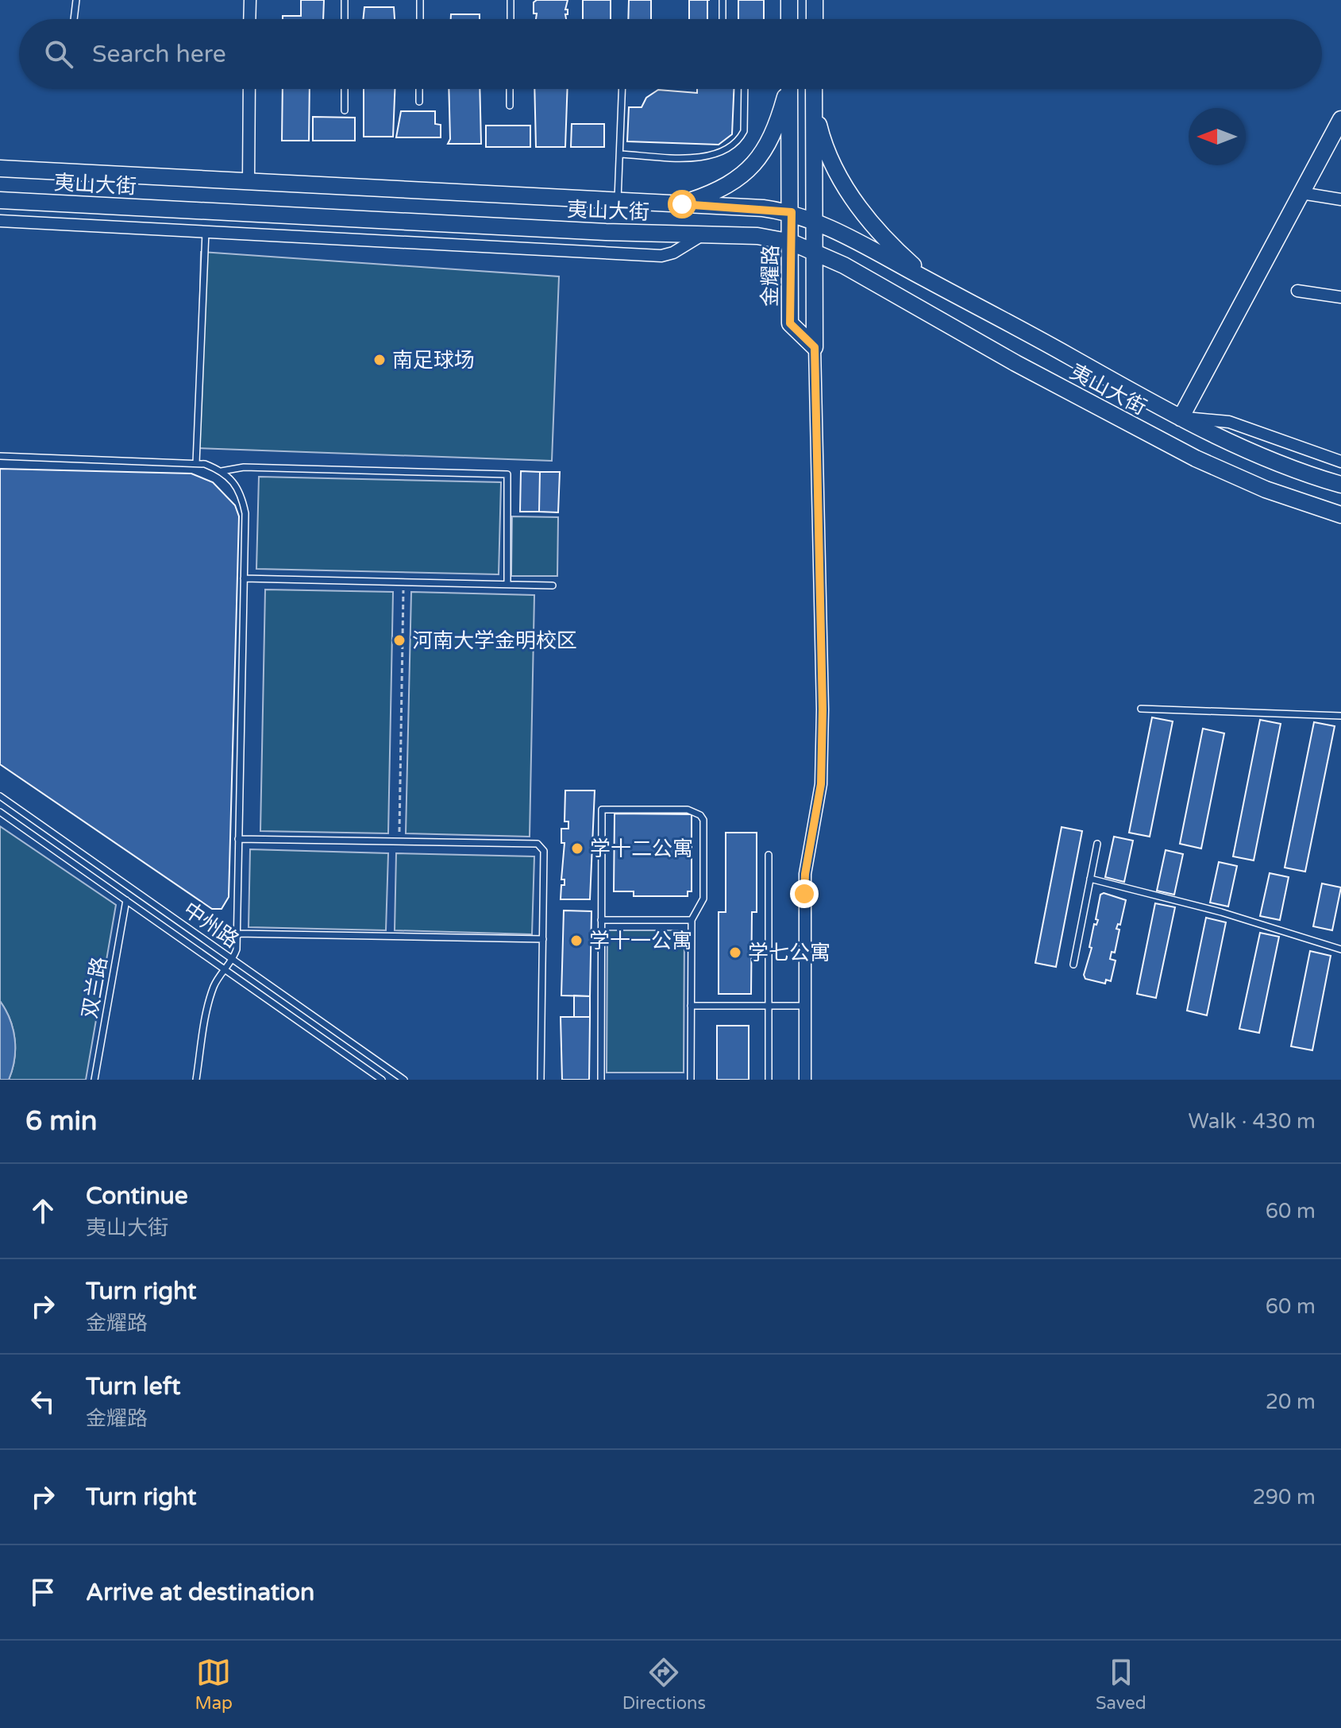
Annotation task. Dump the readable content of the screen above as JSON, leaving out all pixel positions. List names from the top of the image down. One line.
{"streets":{"main road":["夷山大街","金耀路"],"lane":["中州路","双兰路"]},"crossings":[["夷山大街","金耀路"],["中州路","双兰路"]],"places":["南足球场","河南大学金明校区","学十二公寓","学十一公寓","学七公寓"],"north":"left","page":{"search":"Search here","heading":["6 min","Walk · 430 m"],"list":[["Continue","夷山大街","60 m"],["Turn right","金耀路","60 m"],["Turn left","金耀路","20 m"],["Turn right","290 m"],"Arrive at destination"],"nav":["Map","Directions","Saved"]}}
